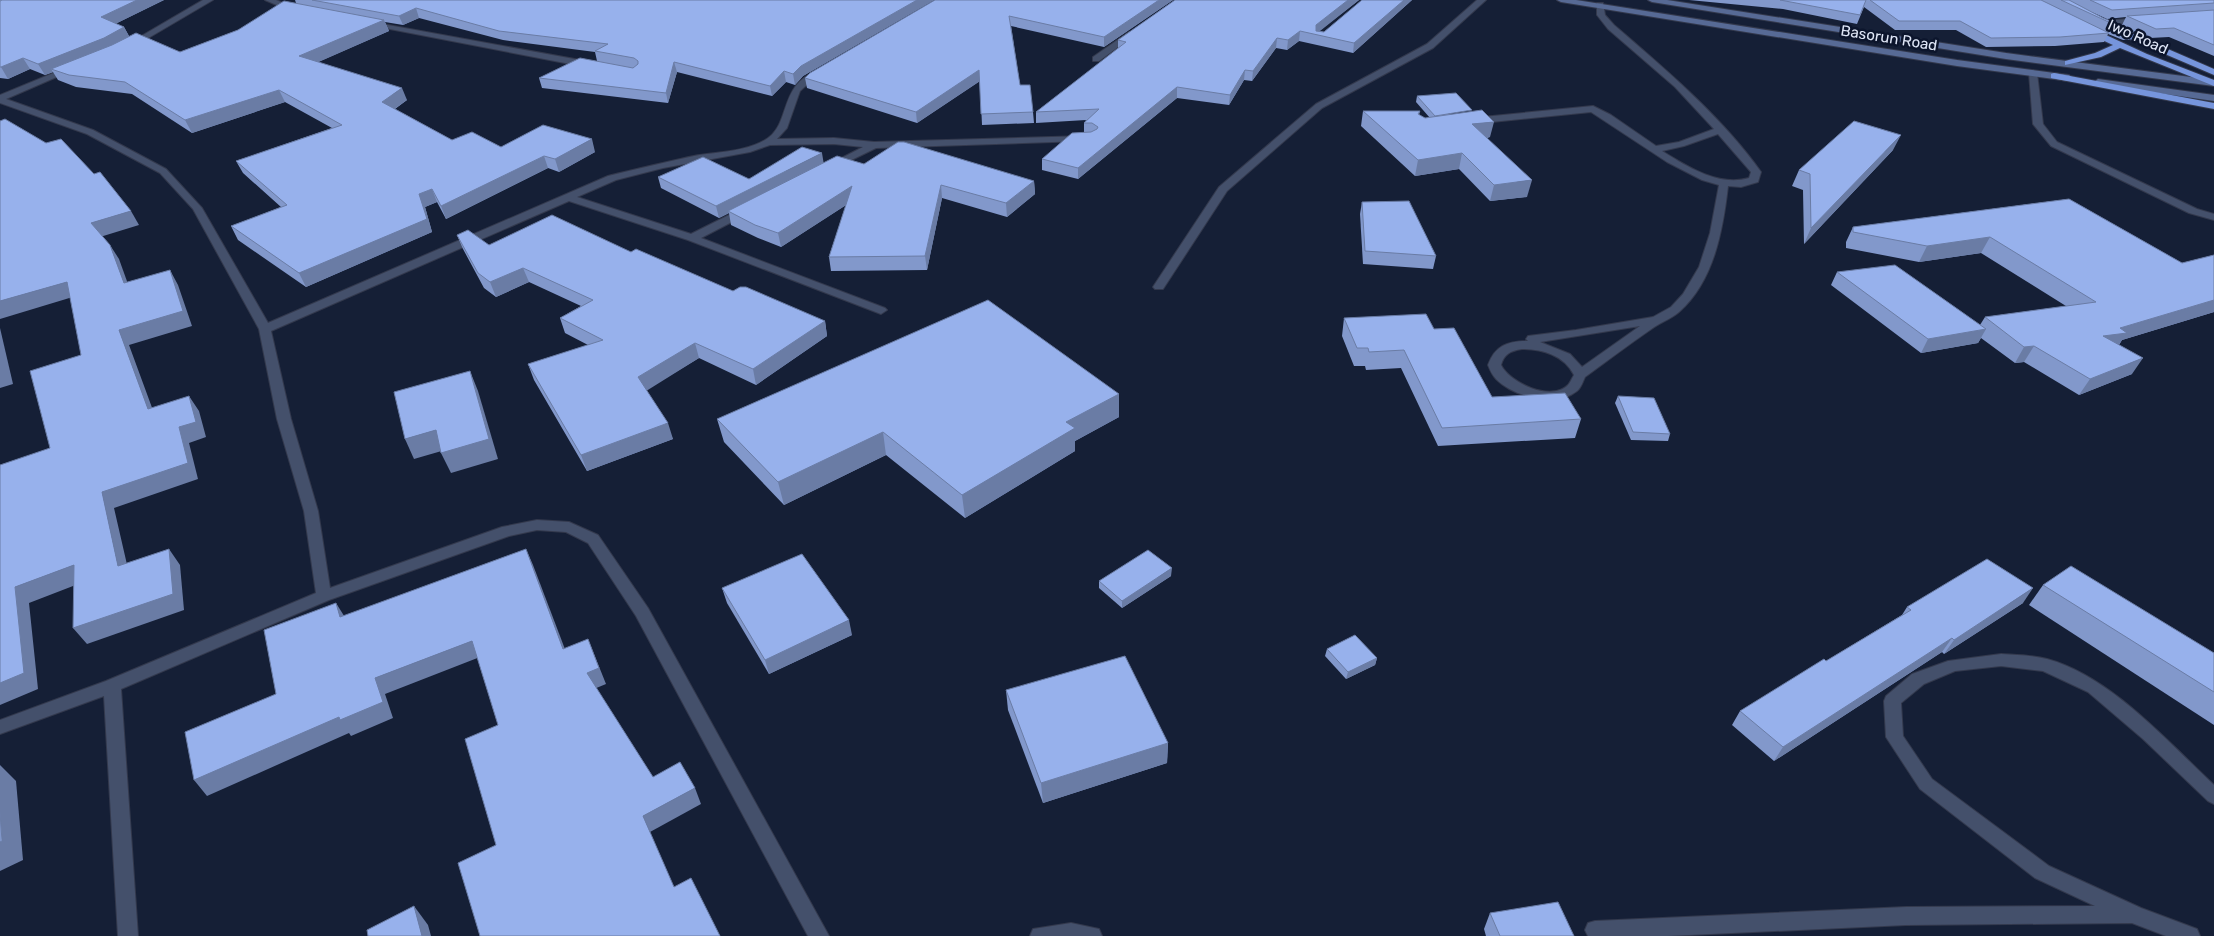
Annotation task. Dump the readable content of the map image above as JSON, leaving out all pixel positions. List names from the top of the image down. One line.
{"streets":{"highway":["Iwo Road"],"main road":["Basorun Road"]},"crossings":[["Iwo Road","Basorun Road"]]}
